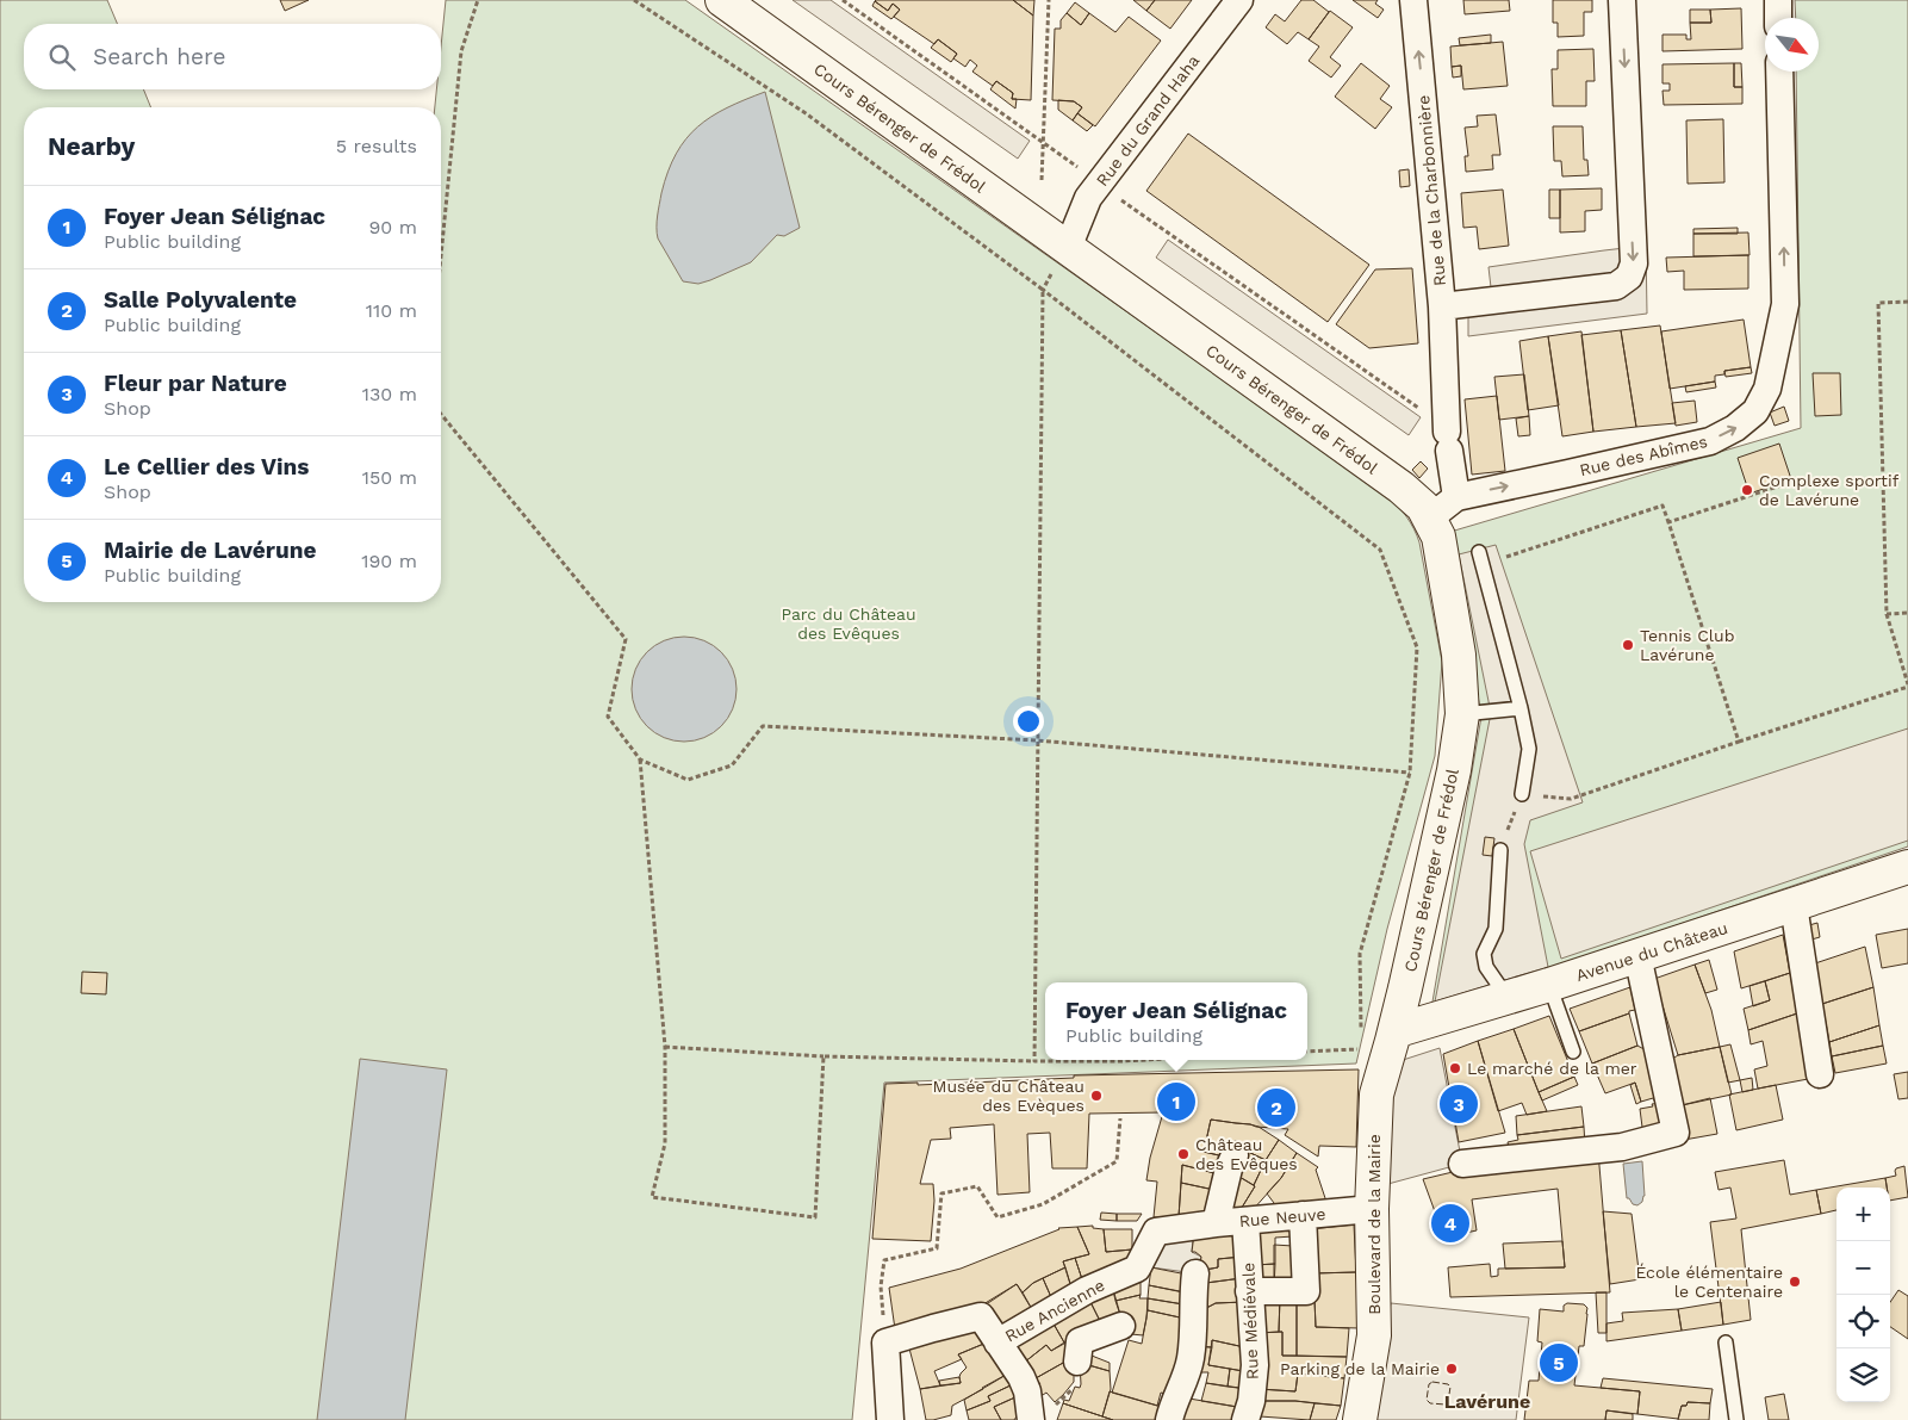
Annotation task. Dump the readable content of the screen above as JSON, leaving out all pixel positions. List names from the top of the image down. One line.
{"streets":{"street":["Rue du Grand Haha","Cours Bérenger de Frédol","Rue de la Charbonnière","Rue des Abîmes","Avenue du Château","Rue Neuve","Boulevard de la Mairie","Rue Ancienne","Rue Médiévale"]},"crossings":[["Rue du Grand Haha","Cours Bérenger de Frédol"],["Cours Bérenger de Frédol","Rue des Abîmes"],["Cours Bérenger de Frédol","Avenue du Château"],["Cours Bérenger de Frédol","Boulevard de la Mairie"],["Avenue du Château","Boulevard de la Mairie"],["Rue Neuve","Boulevard de la Mairie"],["Rue Neuve","Rue Ancienne"],["Rue Neuve","Rue Médiévale"]],"one_way":["Rue des Abîmes"],"districts":["Lavérune"],"parks":["Parc du Château des Evêques"],"places":["Complexe sportif de Lavérune","Tennis Club Lavérune","Le marché de la mer","Musée du Château des Evèques","Château des Evêques","École élémentaire le Centenaire","Parking de la Mairie"],"north":"bottom right","page":{"search":"Search here","heading":["Nearby","5 results"],"list":[{"mark":"1","name":"Foyer Jean Sélignac","note":"Public building","value":"90 m"},{"mark":"2","name":"Salle Polyvalente","note":"Public building","value":"110 m"},{"mark":"3","name":"Fleur par Nature","note":"Shop","value":"130 m"},{"mark":"4","name":"Le Cellier des Vins","note":"Shop","value":"150 m"},{"mark":"5","name":"Mairie de Lavérune","note":"Public building","value":"190 m"}],"popup":["Foyer Jean Sélignac","Public building"],"pins":["1","3","2","4","5"],"map_buttons":["+","−"]}}
